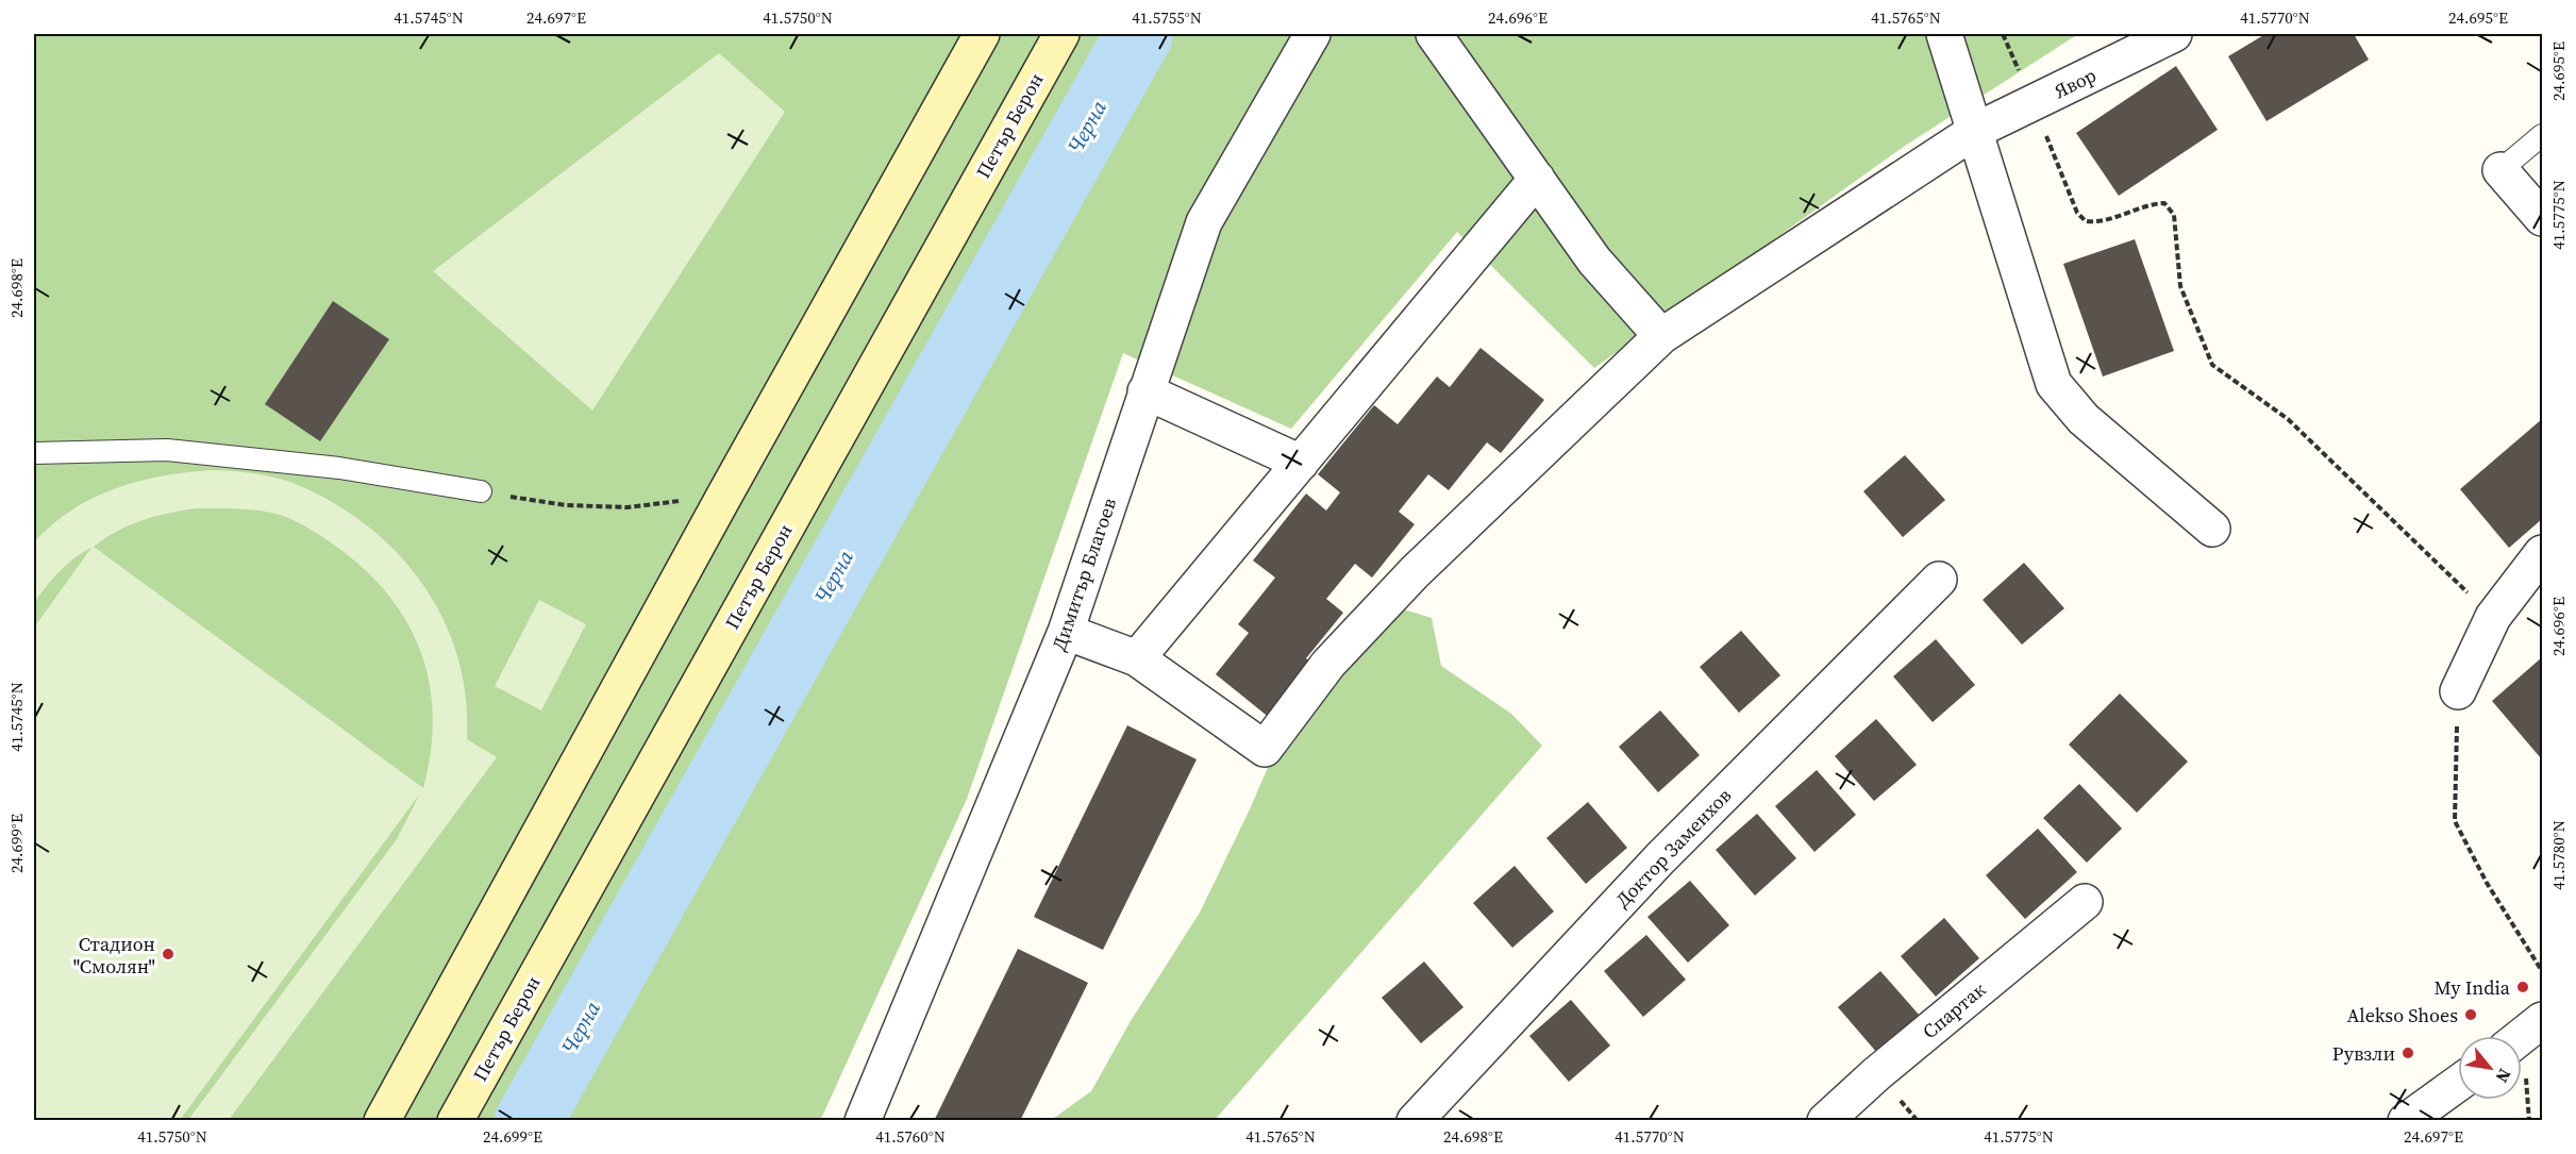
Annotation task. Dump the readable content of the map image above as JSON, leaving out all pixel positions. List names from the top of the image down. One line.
{"streets":{"main road":["Петър Берон"],"street":["Явор","Димитър Благоев","Доктор Заменхов","Спартак"]},"water":["Черна"],"places":["Стадион \"Смолян\"","My India","Alekso Shoes","Рувзли"],"north":"bottom right","coordinates":["41.5745°N","24.697°E","41.5750°N","41.5755°N","24.696°E","41.5765°N","41.5770°N","24.695°E","41.5775°N","24.698°E","24.699°E","41.5780°N","41.5760°N"]}
